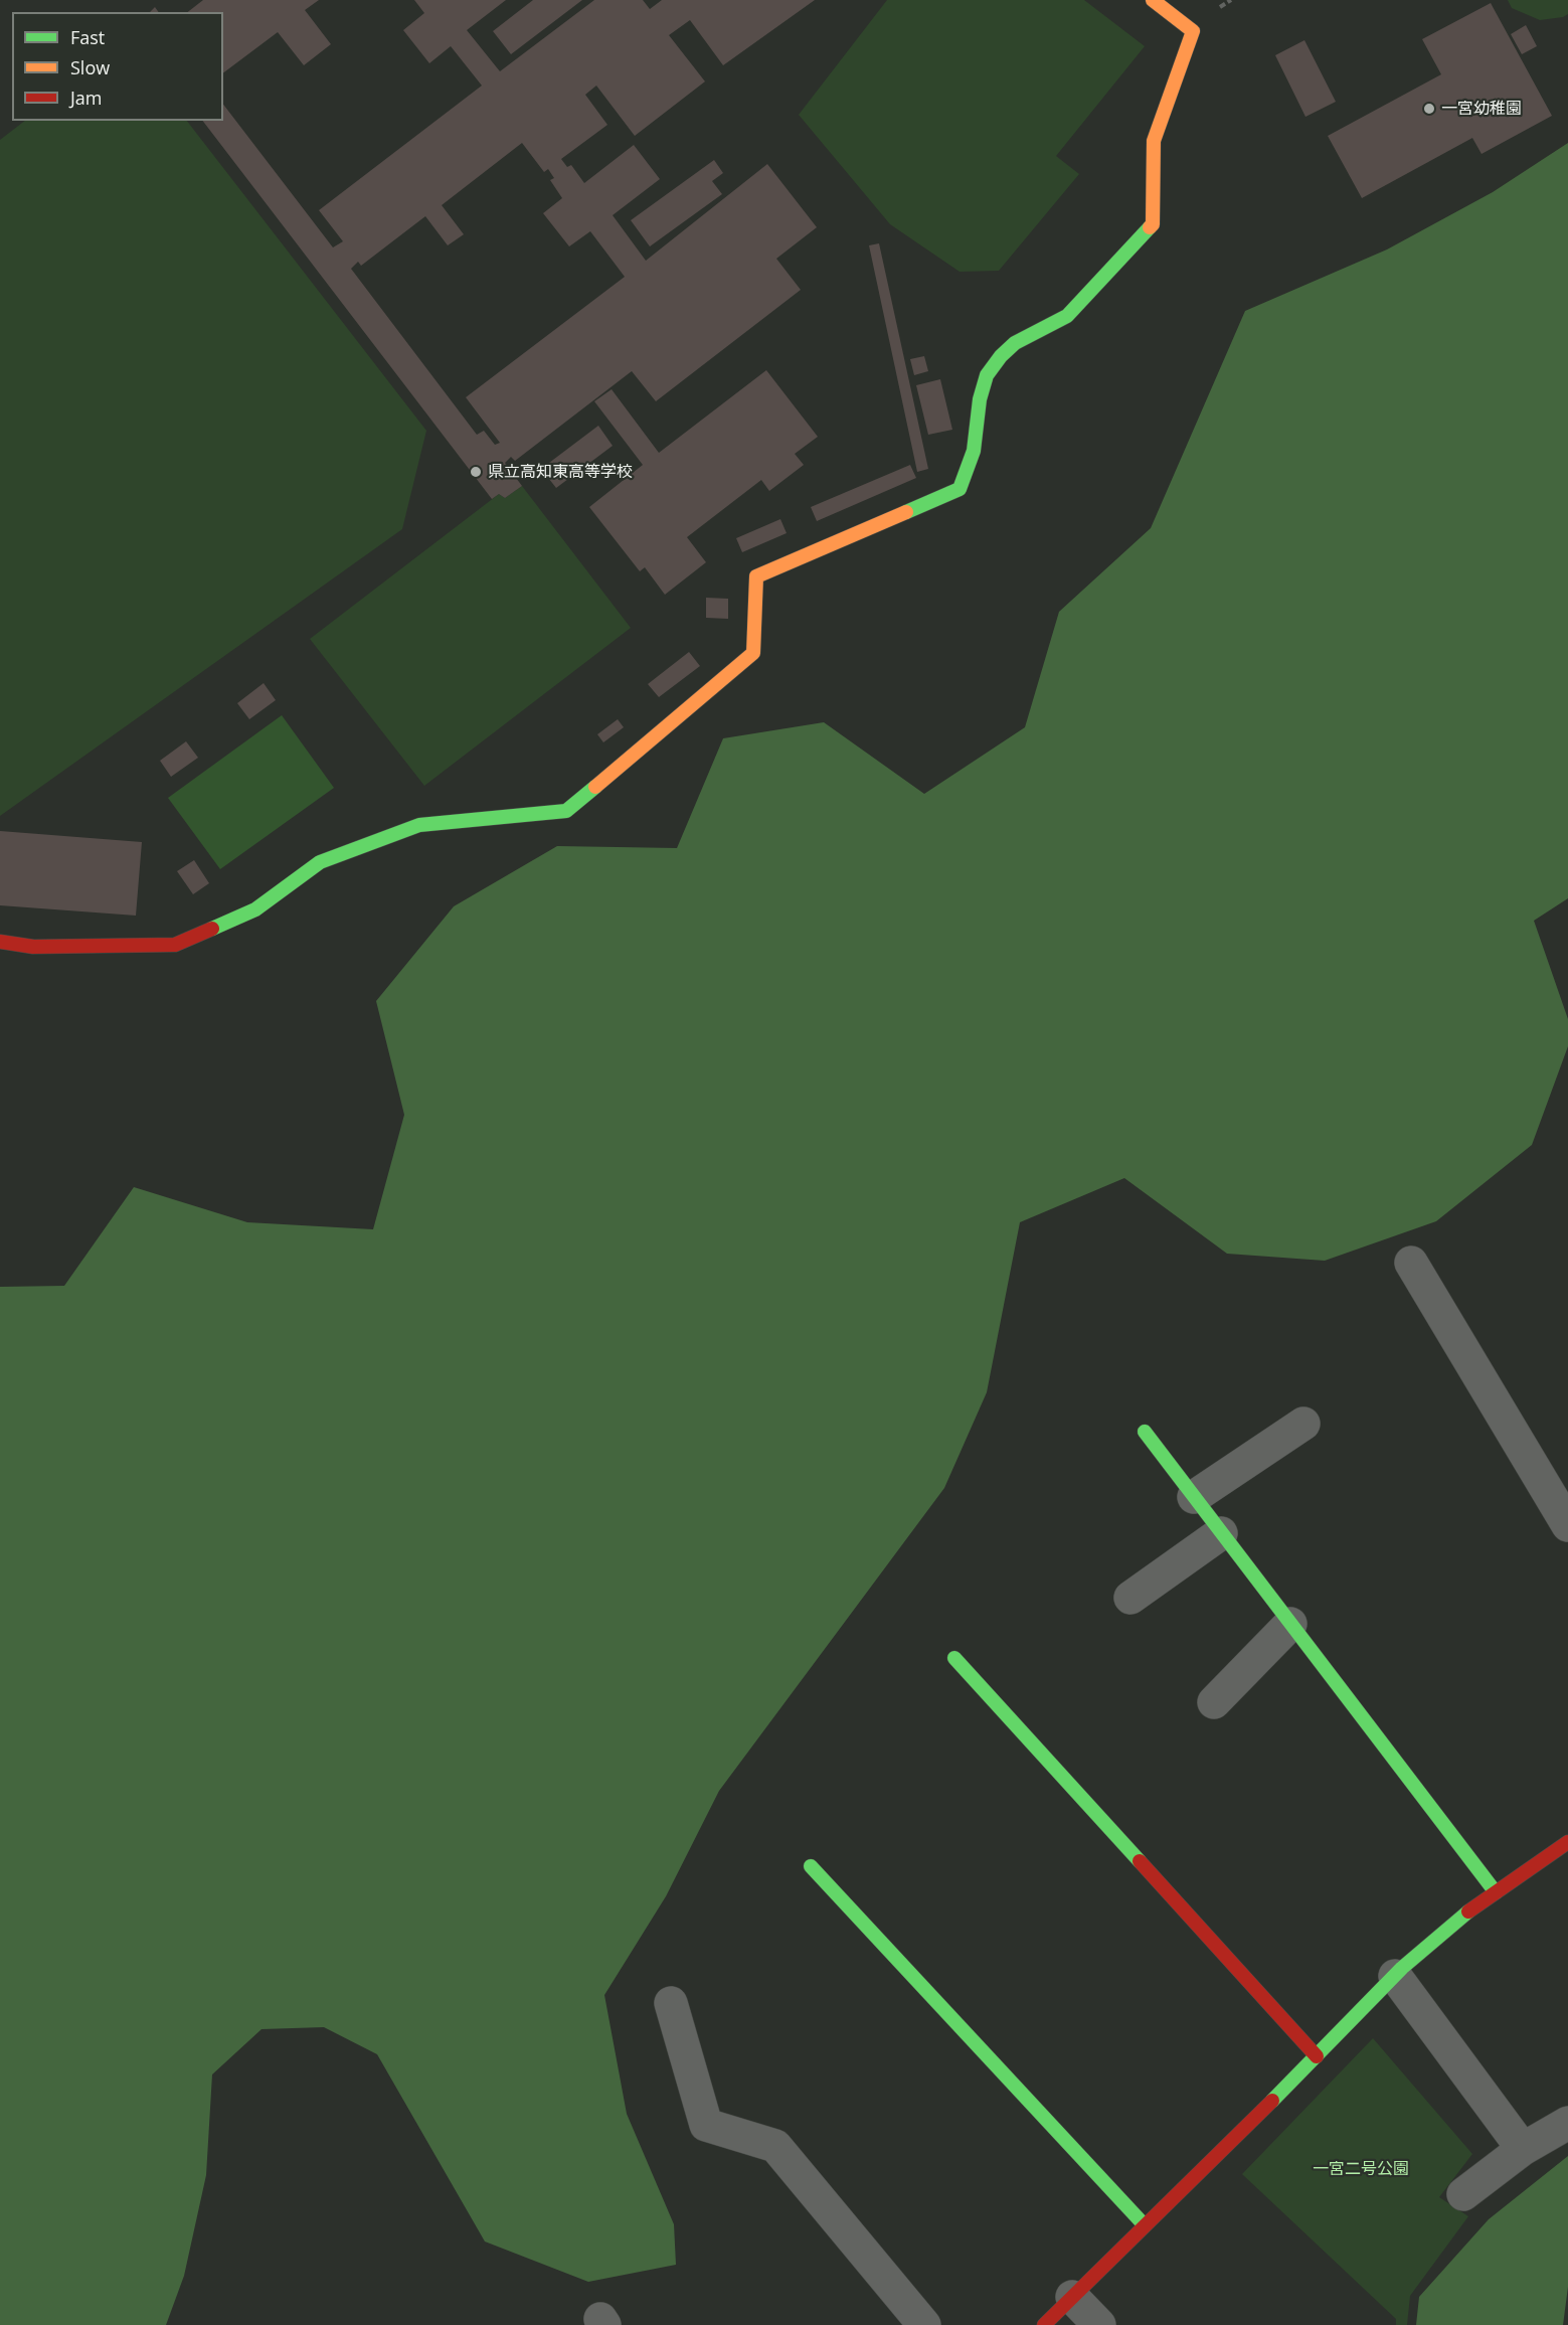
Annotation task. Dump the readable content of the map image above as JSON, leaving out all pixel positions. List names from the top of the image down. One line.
{"parks":["一宮二号公園"],"places":["一宮幼稚園","県立高知東高等学校"],"legend":["Fast","Slow","Jam"]}
